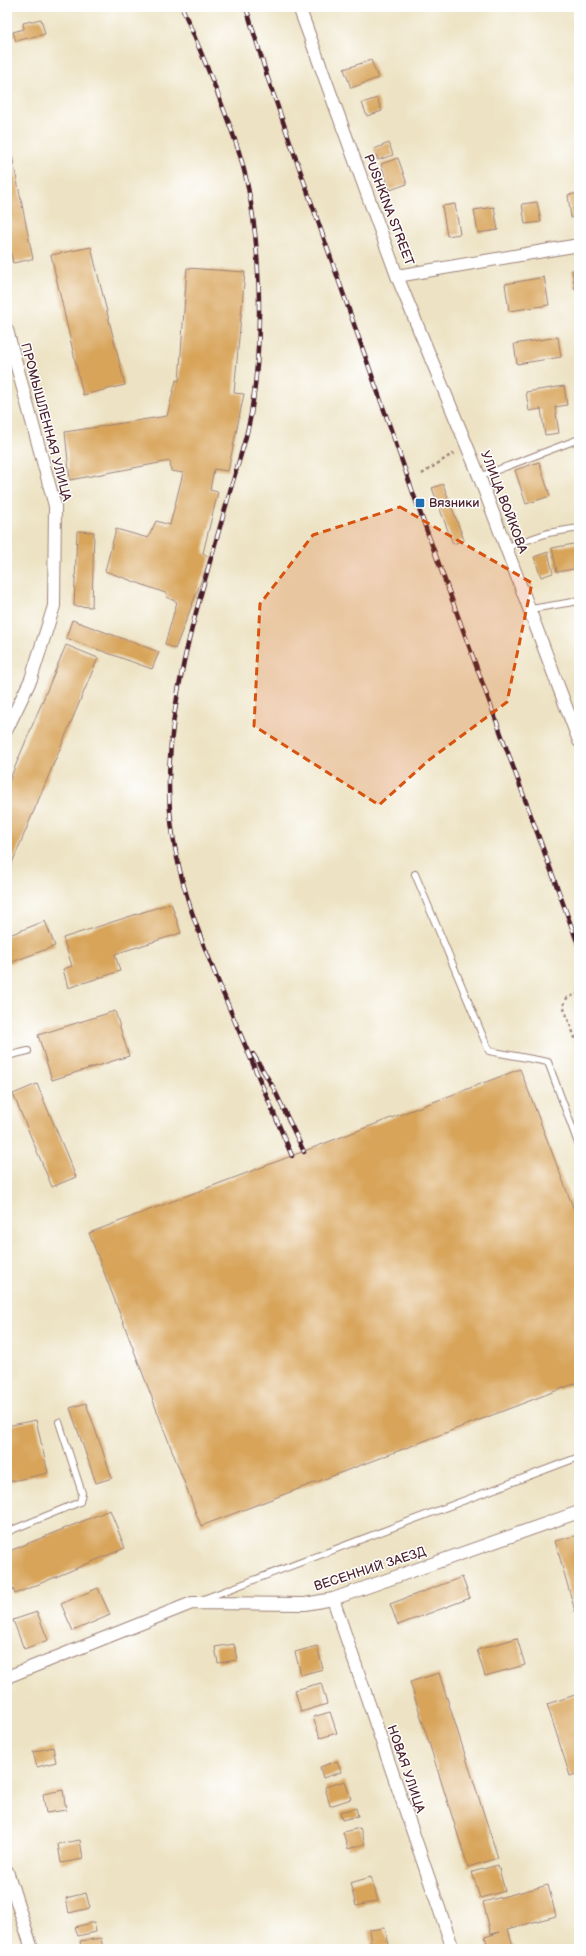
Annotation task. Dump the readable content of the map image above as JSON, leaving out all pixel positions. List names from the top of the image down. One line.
{"streets":{"street":["PUSHKINA STREET","ПРОМЫШЛЕННАЯ УЛИЦА","УЛИЦА ВОЙКОВА","ВЕСЕННИЙ ЗАЕЗД","НОВАЯ УЛИЦА"]},"crossings":[["PUSHKINA STREET","УЛИЦА ВОЙКОВА"],["ВЕСЕННИЙ ЗАЕЗД","НОВАЯ УЛИЦА"]],"places":{"transit":["Вязники"]}}
